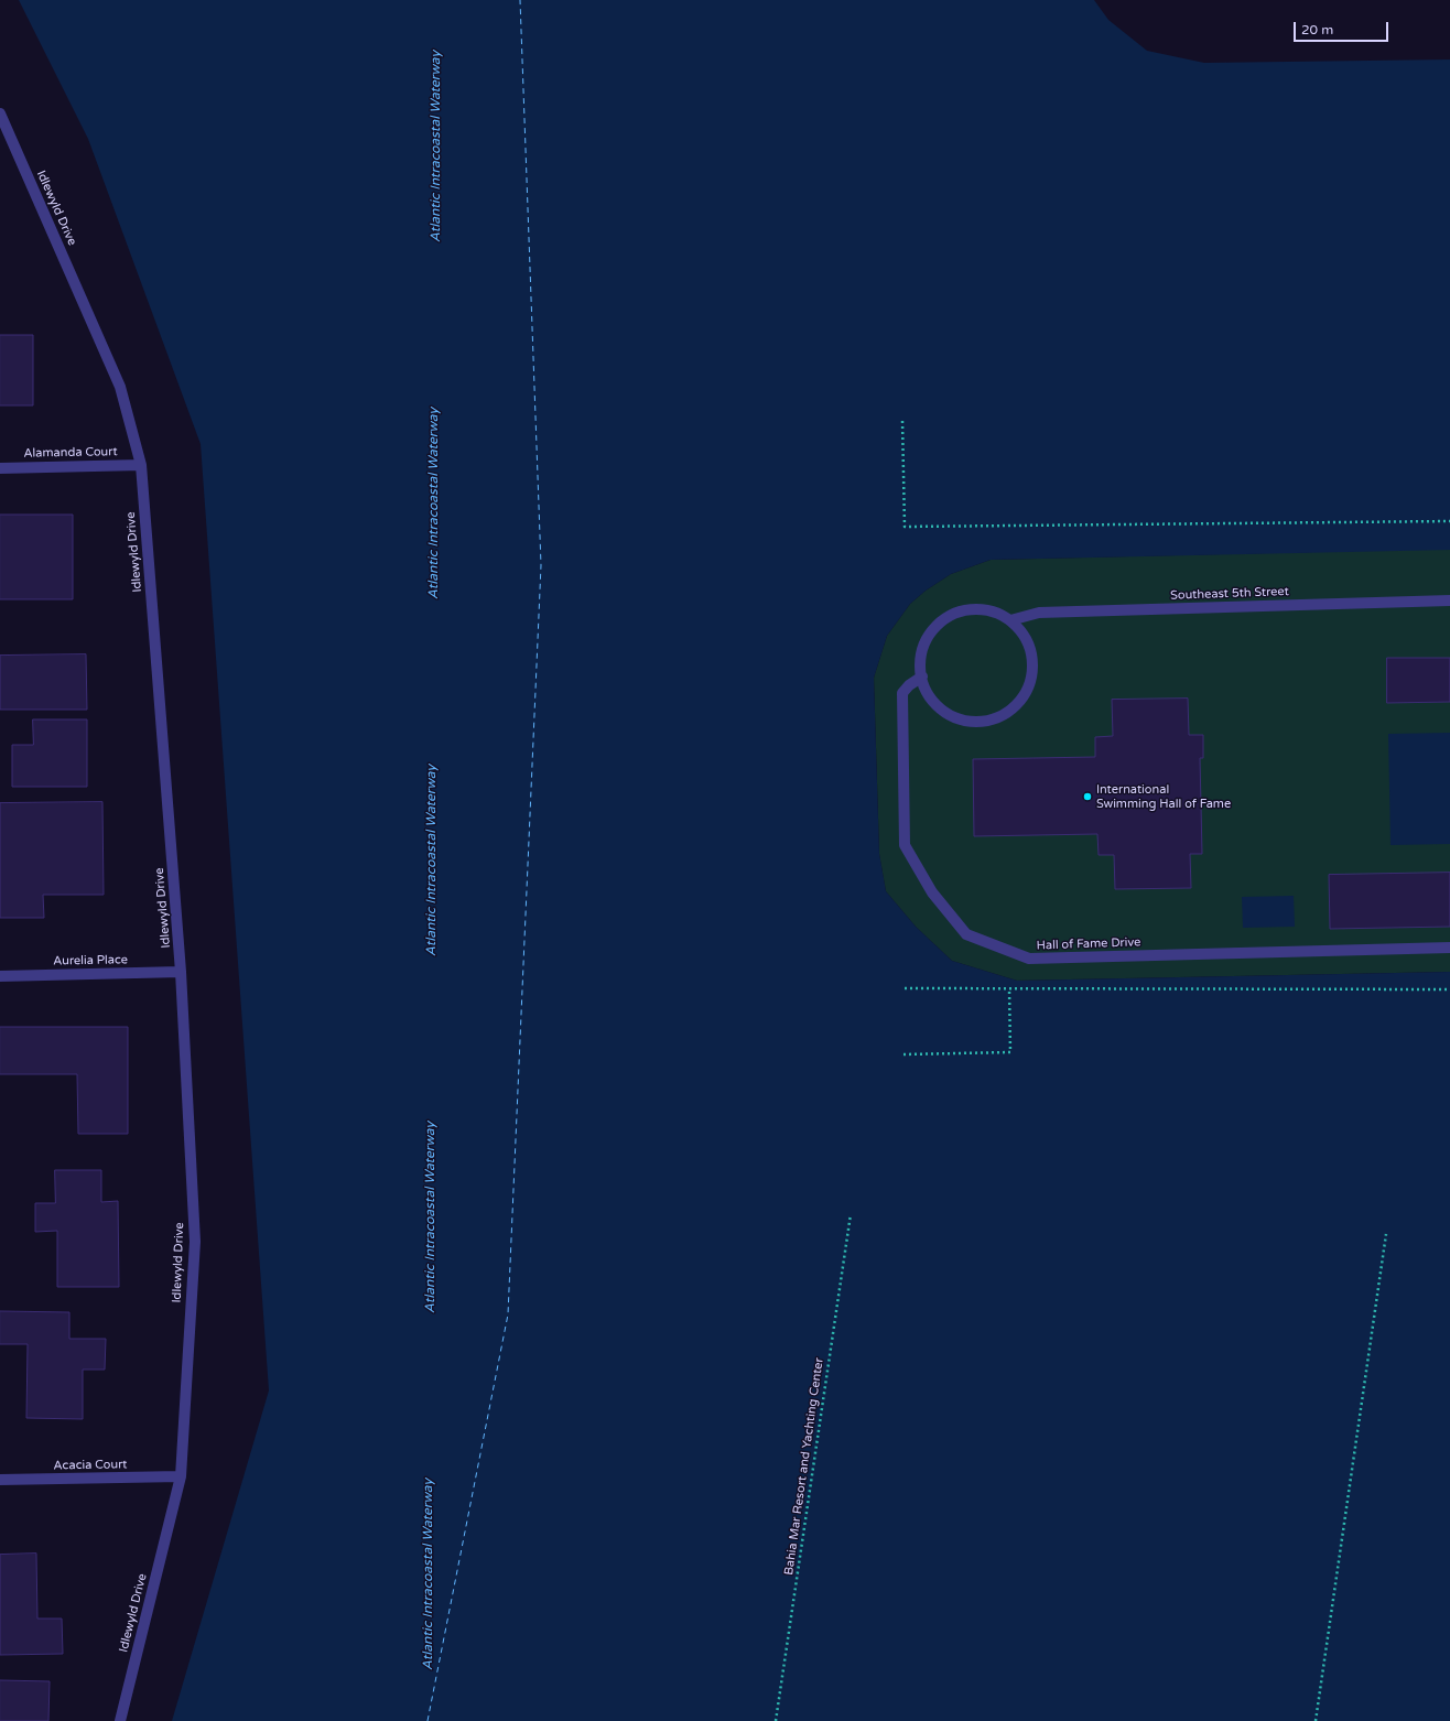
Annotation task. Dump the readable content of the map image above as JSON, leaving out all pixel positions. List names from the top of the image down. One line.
{"streets":{"street":["Idlewyld Drive","Alamanda Court","Southeast 5th Street","Hall of Fame Drive","Aurelia Place","Acacia Court"],"path":["Bahia Mar Resort and Yachting Center"]},"crossings":[["Idlewyld Drive","Alamanda Court"],["Idlewyld Drive","Aurelia Place"],["Idlewyld Drive","Acacia Court"],["Southeast 5th Street","Hall of Fame Drive"]],"water":["Atlantic Intracoastal Waterway"],"places":["International Swimming Hall of Fame"],"scale_bar":"20 m"}
